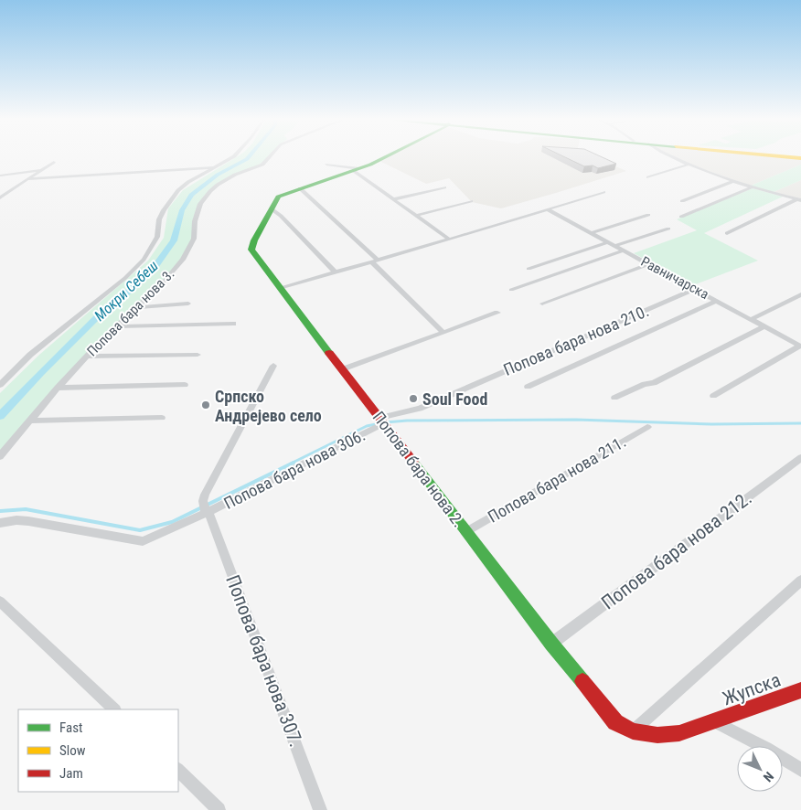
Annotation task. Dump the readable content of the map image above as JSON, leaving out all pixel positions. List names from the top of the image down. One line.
{"streets":{"main road":["Попова бара нова 2.","Жупска"],"street":["Равничарска","Попова бара нова 3.","Попова бара нова 210.","Попова бара нова 306.","Попова бара нова 211.","Попова бара нова 212.","Попова бара нова 307."]},"crossings":[["Равничарска","Попова бара нова 210."],["Попова бара нова 210.","Попова бара нова 306."],["Попова бара нова 210.","Попова бара нова 2."],["Попова бара нова 306.","Попова бара нова 2."],["Попова бара нова 306.","Попова бара нова 307."],["Попова бара нова 2.","Попова бара нова 211."],["Попова бара нова 2.","Попова бара нова 212."],["Попова бара нова 2.","Жупска"]],"water":["Мокри Себеш"],"places":["Soul Food","Српско Андрејево село"],"legend":["Fast","Slow","Jam"],"north":"bottom right"}
